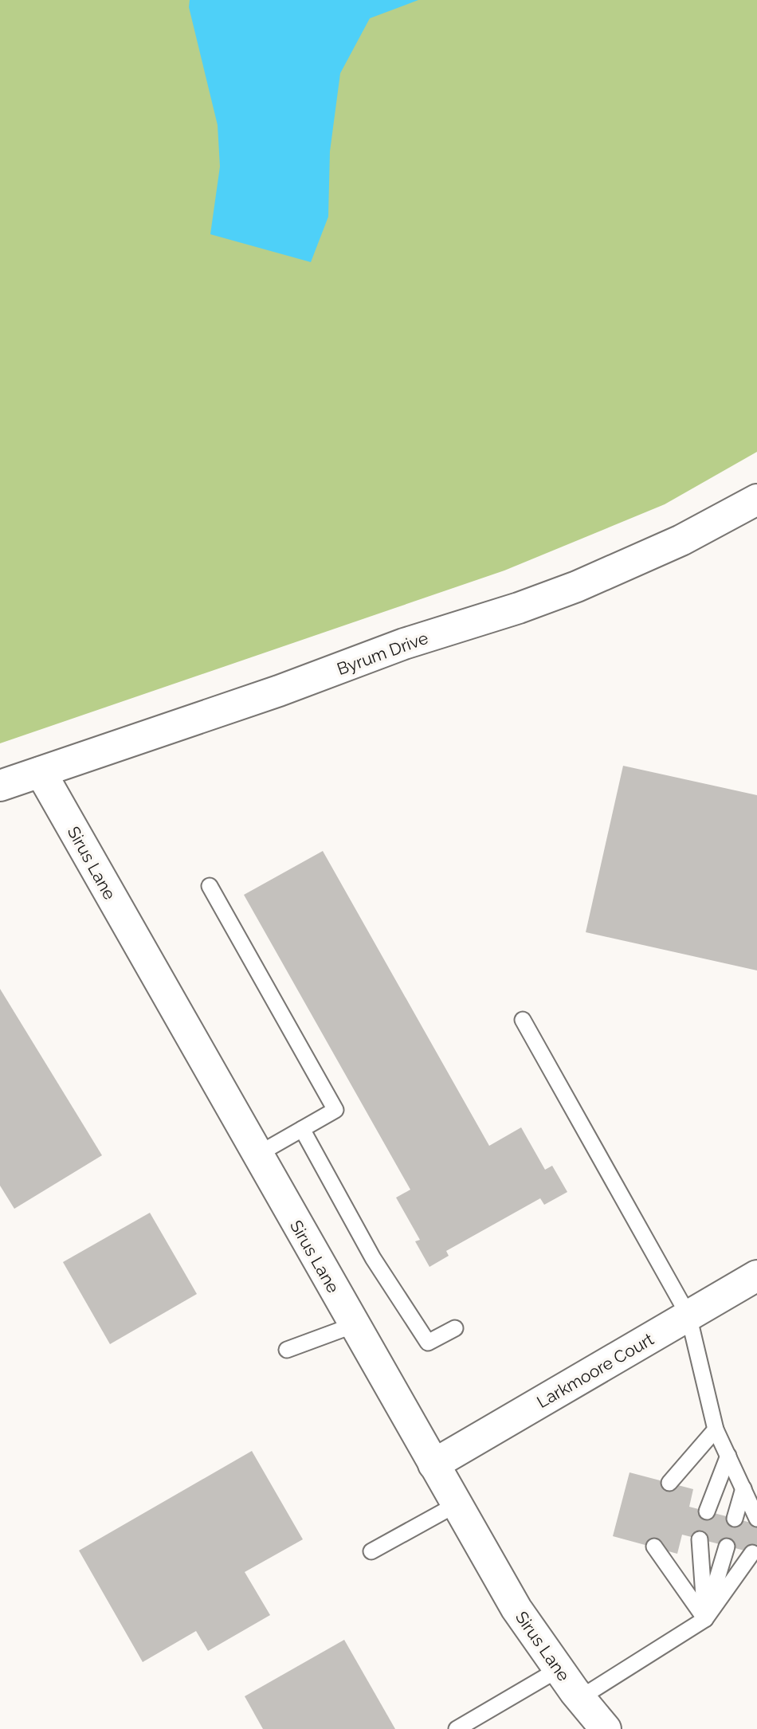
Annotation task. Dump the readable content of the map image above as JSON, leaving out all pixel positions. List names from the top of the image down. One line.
{"streets":{"street":["Byrum Drive","Sirus Lane","Larkmoore Court"]},"crossings":[["Byrum Drive","Sirus Lane"],["Sirus Lane","Larkmoore Court"]]}
